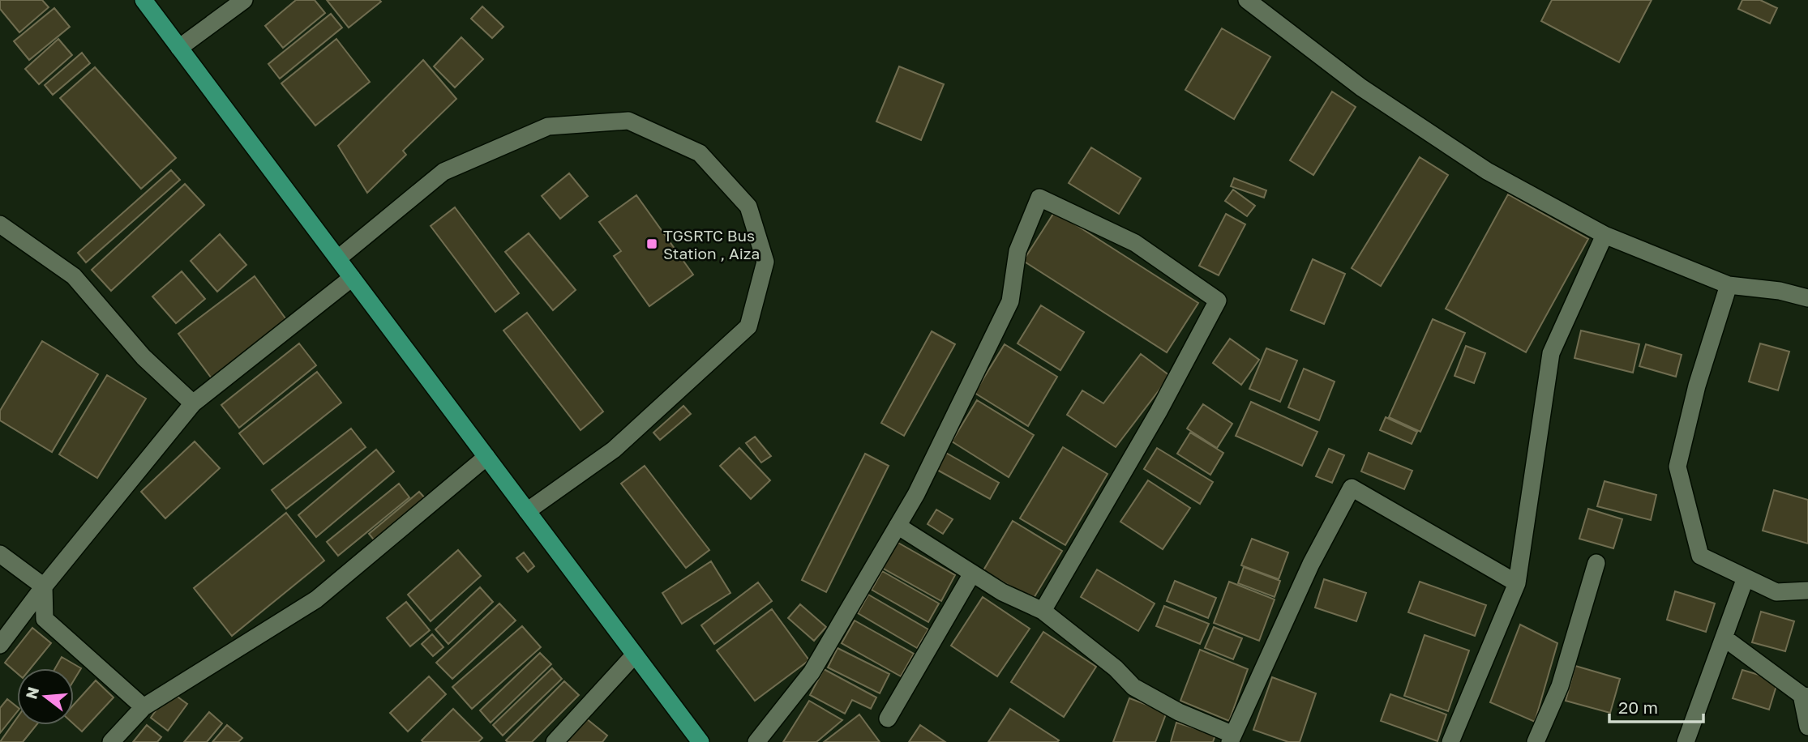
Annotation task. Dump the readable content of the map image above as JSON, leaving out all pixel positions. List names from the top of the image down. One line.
{"places":{"transit":["TGSRTC Bus Station , Aiza"]},"scale_bar":"20 m","north":"left"}
